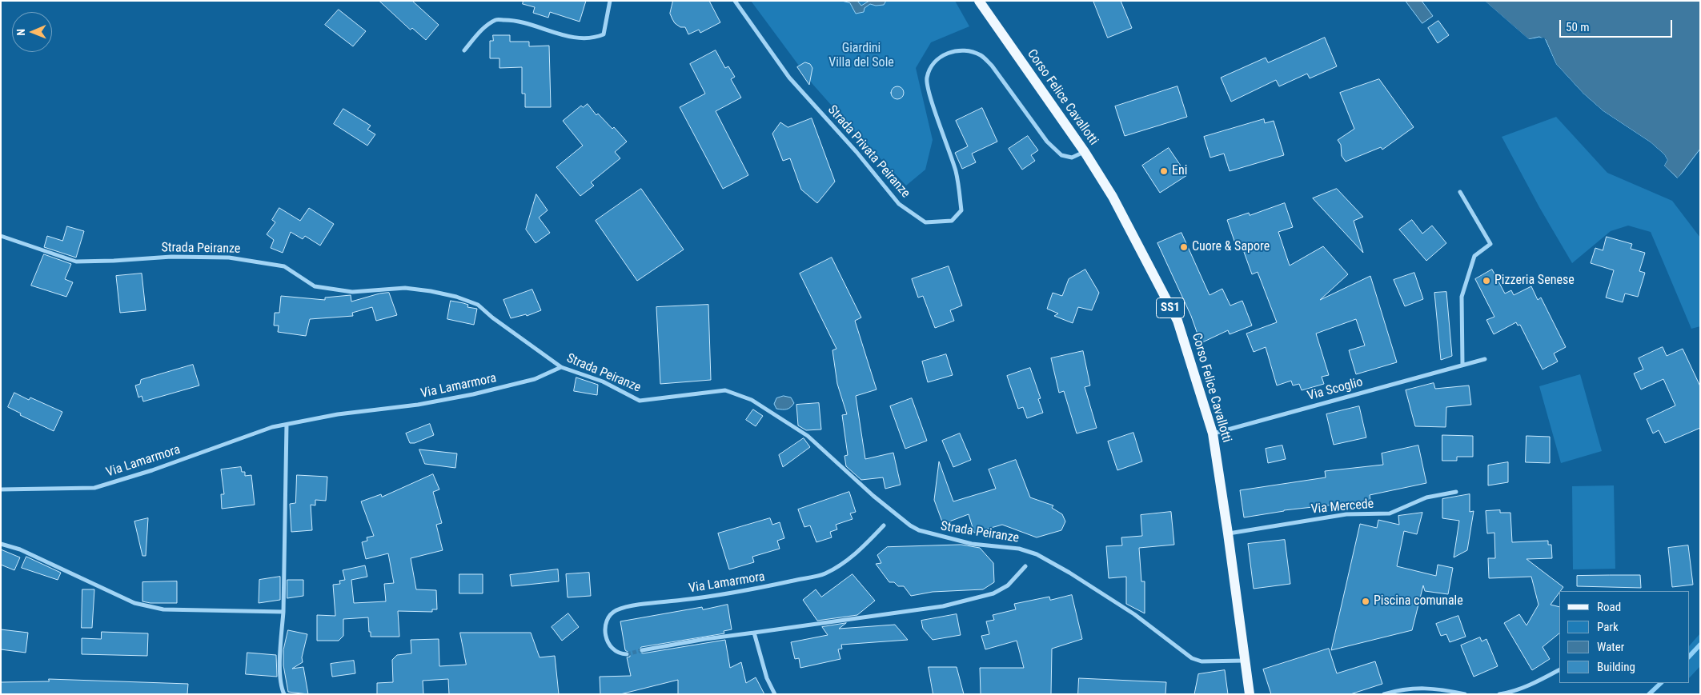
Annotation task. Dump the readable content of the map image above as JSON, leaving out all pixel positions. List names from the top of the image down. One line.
{"streets":{"main road":["Corso Felice Cavallotti","SS1"],"street":["Strada Privata Peiranze","Strada Peiranze","Via Lamarmora","Via Scoglio","Via Mercede"]},"crossings":[["Corso Felice Cavallotti","Strada Privata Peiranze"],["Corso Felice Cavallotti","Strada Peiranze"],["Corso Felice Cavallotti","Via Scoglio"],["Corso Felice Cavallotti","Via Mercede"],["Strada Peiranze","Via Lamarmora"]],"parks":["Giardini Villa del Sole"],"places":["Eni","Cuore & Sapore","Pizzeria Senese","Piscina comunale"],"legend":["Road","Park","Water","Building"],"scale_bar":"50 m","north":"left"}
